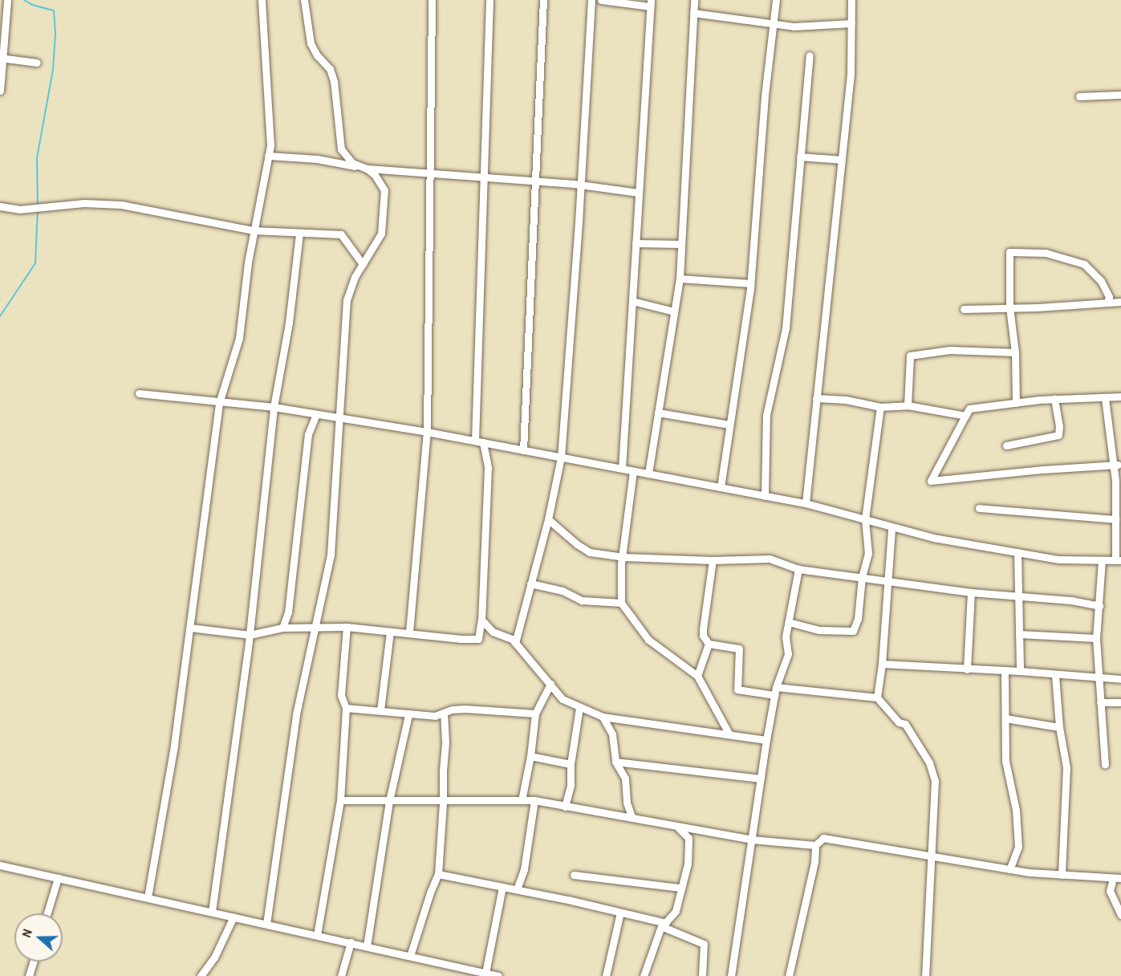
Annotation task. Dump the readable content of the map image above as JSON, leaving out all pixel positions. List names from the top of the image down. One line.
{"north":"left"}
